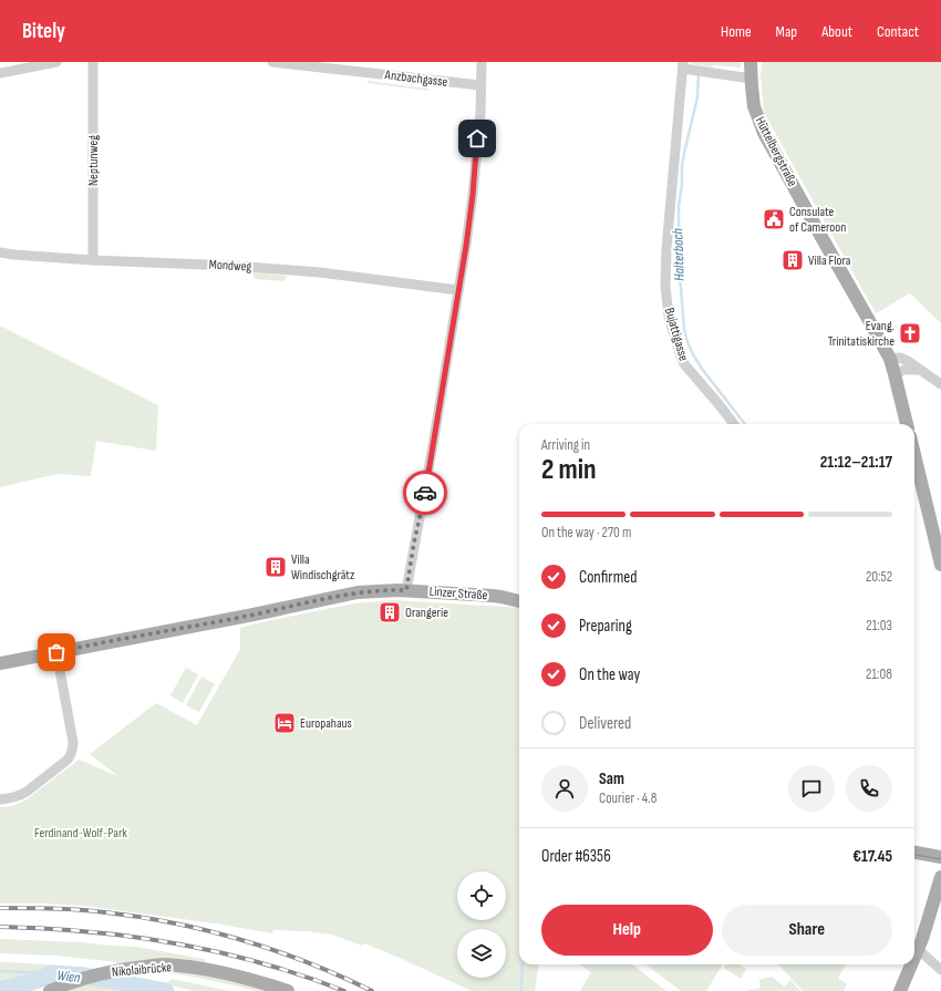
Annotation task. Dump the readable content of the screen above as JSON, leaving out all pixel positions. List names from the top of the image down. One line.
{"streets":{"main road":["Hüttelbergstraße","Linzer Straße","Nikolaibrücke"],"street":["Anzbachgasse","Neptunweg","Mondweg","Bujattigasse"]},"crossings":[["Neptunweg","Mondweg"]],"water":["Halterbach","Wien"],"parks":["Ferdinand-Wolf-Park"],"places":{"public building":["Consulate of Cameroon"],"building":["Villa Flora","Villa Windischgrätz","Orangerie"],"church":["Evang. Trinitatiskirche"],"hotel":["Europahaus"]},"page":{"header":"Bitely","nav":["Home","Map","About","Contact"],"heading":["2 min","Arriving in","21:12–21:17"],"panel":["Sam","Courier · 4.8","Order #6356","€17.45"],"bar":"On the way · 270 m","list":[["Confirmed","20:52"],["Preparing","21:03"],["On the way","21:08"],"Delivered"],"buttons":["Help","Share"]}}
